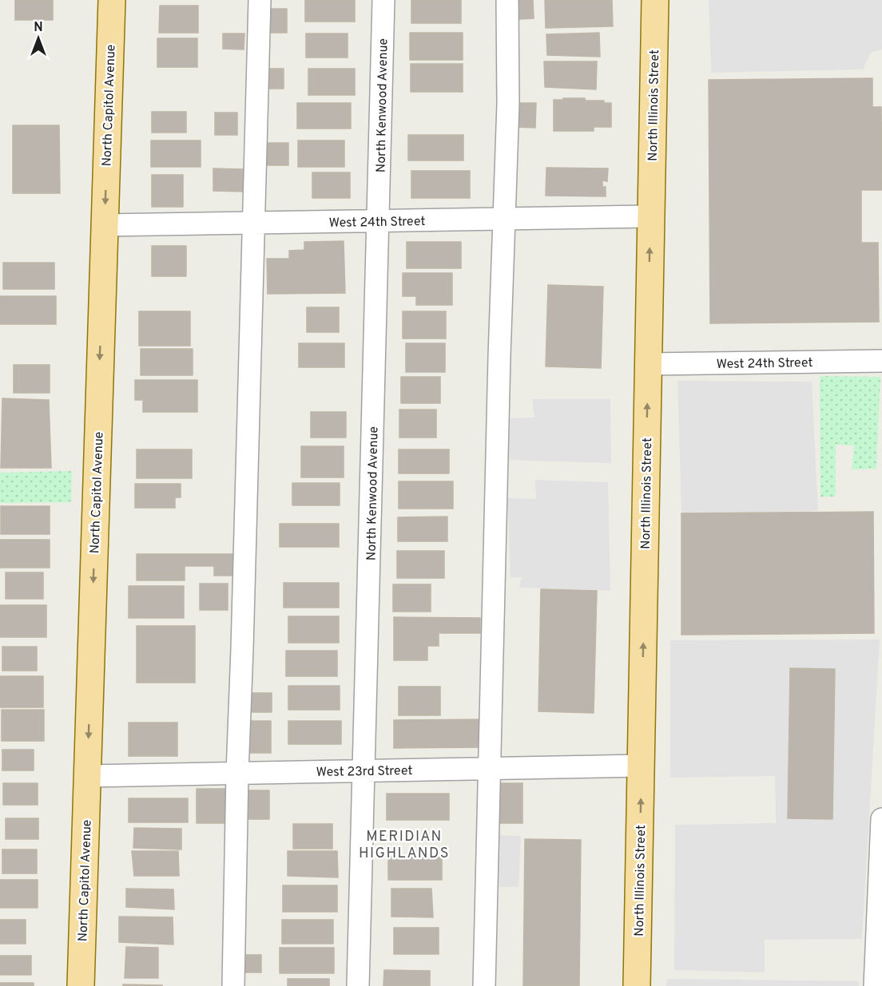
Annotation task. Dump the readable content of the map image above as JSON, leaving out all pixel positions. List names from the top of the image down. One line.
{"streets":{"main road":["North Capitol Avenue","North Illinois Street"],"street":["North Kenwood Avenue","West 24th Street","West 23rd Street"]},"crossings":[["North Capitol Avenue","West 24th Street"],["North Capitol Avenue","West 23rd Street"],["North Kenwood Avenue","West 24th Street"],["North Kenwood Avenue","West 23rd Street"],["North Illinois Street","West 24th Street"],["North Illinois Street","West 23rd Street"]],"one_way":["North Capitol Avenue","North Illinois Street"],"districts":["MERIDIAN HIGHLANDS"],"north":"top"}
